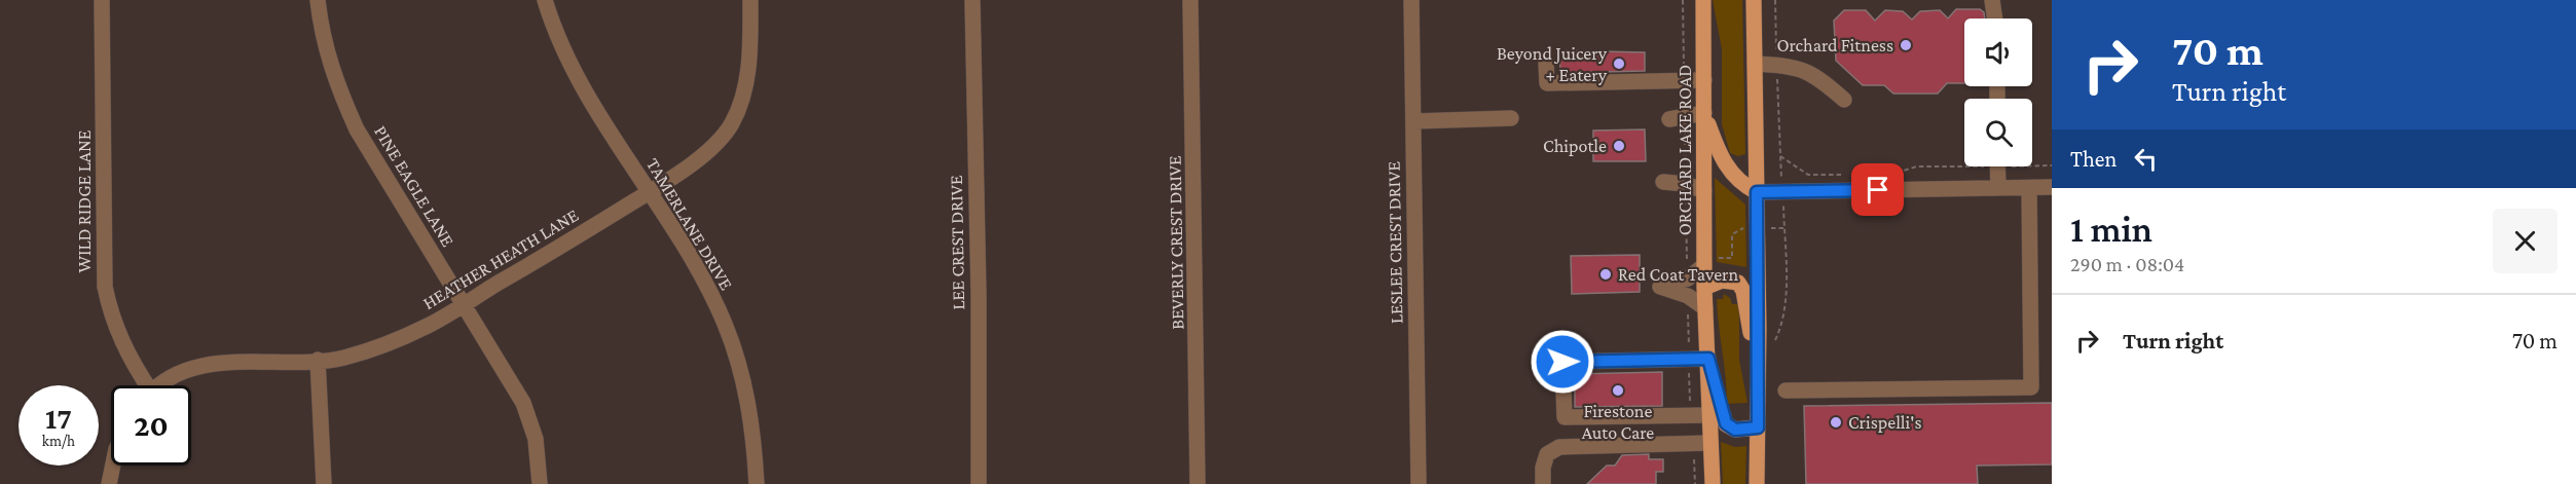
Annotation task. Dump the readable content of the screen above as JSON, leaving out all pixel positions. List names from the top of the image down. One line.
{"streets":{"main road":["ORCHARD LAKE ROAD"],"street":["PINE EAGLE LANE","WILD RIDGE LANE","TAMERLANE DRIVE","LEE CREST DRIVE","BEVERLY CREST DRIVE","LESLEE CREST DRIVE","HEATHER HEATH LANE"]},"crossings":[["PINE EAGLE LANE","HEATHER HEATH LANE"],["TAMERLANE DRIVE","HEATHER HEATH LANE"]],"places":["Orchard Fitness","Beyond Juicery + Eatery","Chipotle","Red Coat Tavern","Firestone Auto Care","Crispelli's"],"page":{"turn":["70 m","Turn right"],"then":"Then","heading":["1 min","290 m · 08:04"],"list":[{"name":"Turn right","value":"70 m"}],"speed":"17 km/h","limit":"20"}}
